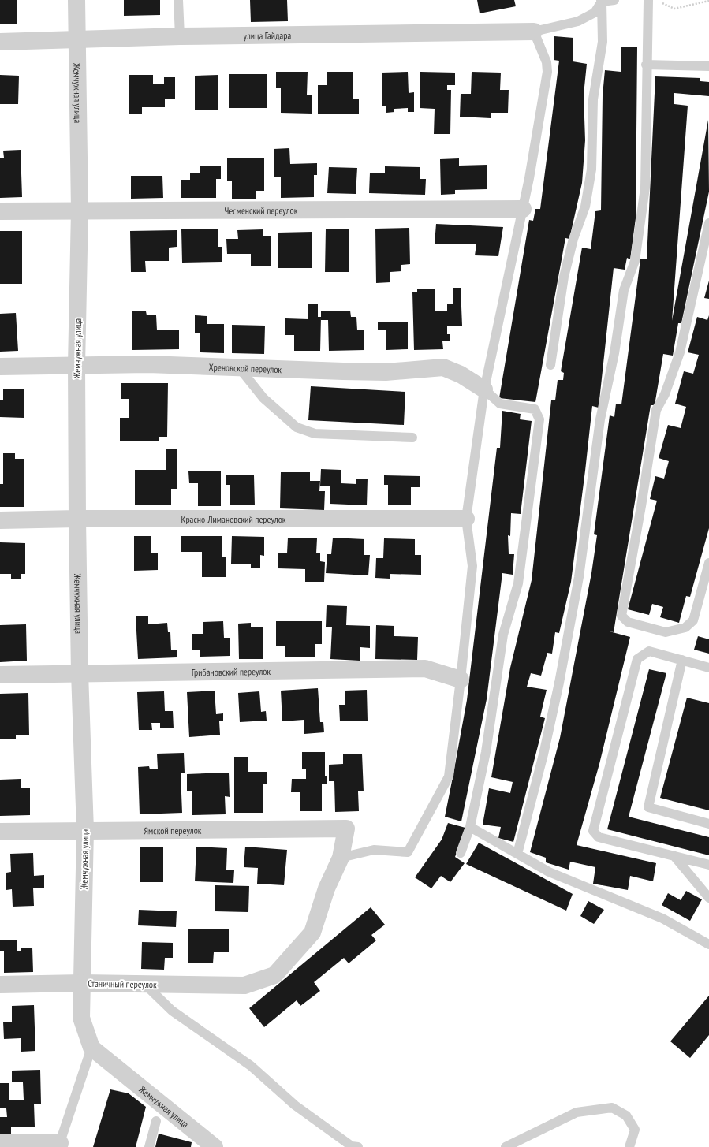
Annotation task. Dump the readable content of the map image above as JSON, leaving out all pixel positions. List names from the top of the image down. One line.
{"streets":{"street":["улица Гайдара","Жемчужная улица","Чесменский переулок","Хреновской переулок","Красно-Лимановский переулок","Грибановский переулок","Ямской переулок","Станичный переулок"]},"crossings":[["улица Гайдара","Жемчужная улица"],["Жемчужная улица","Чесменский переулок"],["Жемчужная улица","Хреновской переулок"],["Жемчужная улица","Красно-Лимановский переулок"],["Жемчужная улица","Грибановский переулок"],["Жемчужная улица","Ямской переулок"],["Жемчужная улица","Станичный переулок"],["Ямской переулок","Станичный переулок"]]}
